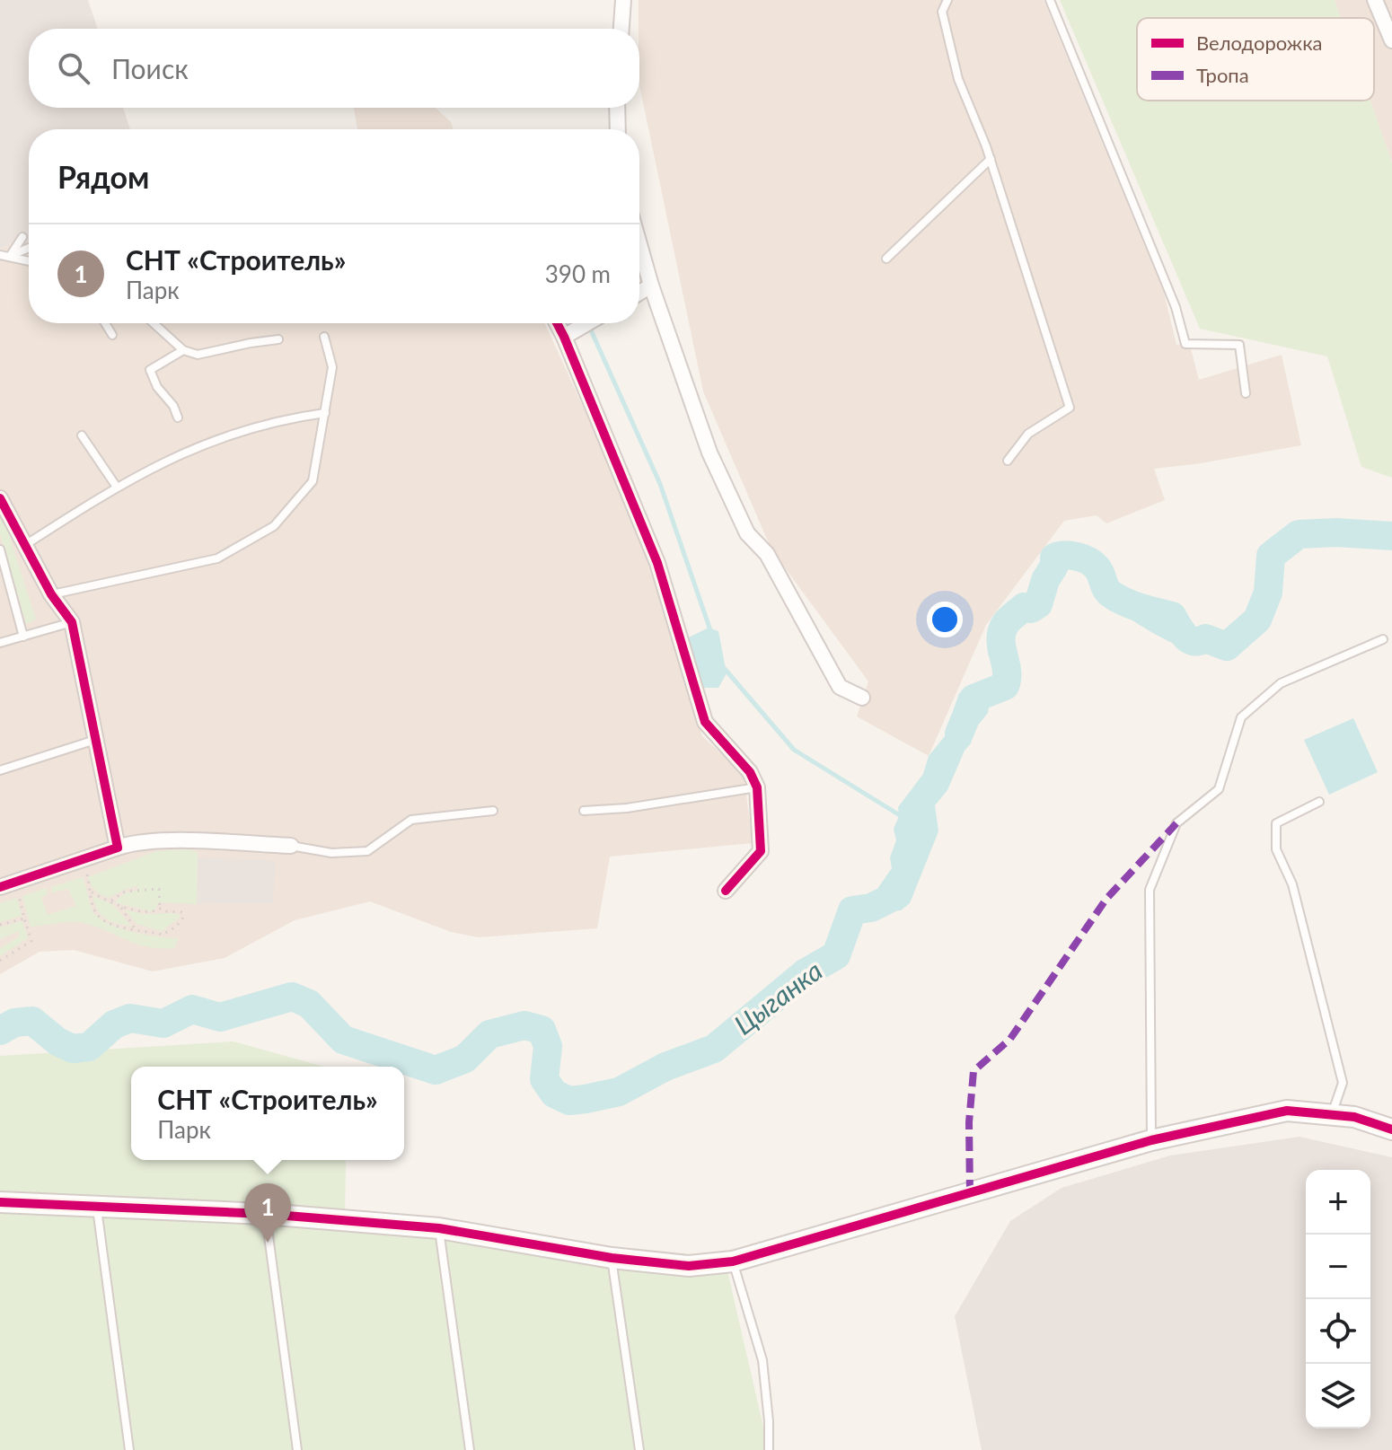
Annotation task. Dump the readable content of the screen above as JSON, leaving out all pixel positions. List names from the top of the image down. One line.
{"water":["Цыганка"],"legend":["Велодорожка","Тропа"],"page":{"search":"Поиск","heading":"Рядом","list":[{"mark":"1","name":"СНТ «Строитель»","note":"Парк","value":"390 m"}],"popup":["СНТ «Строитель»","Парк"],"map_buttons":["+","−"],"pins":"1"}}
